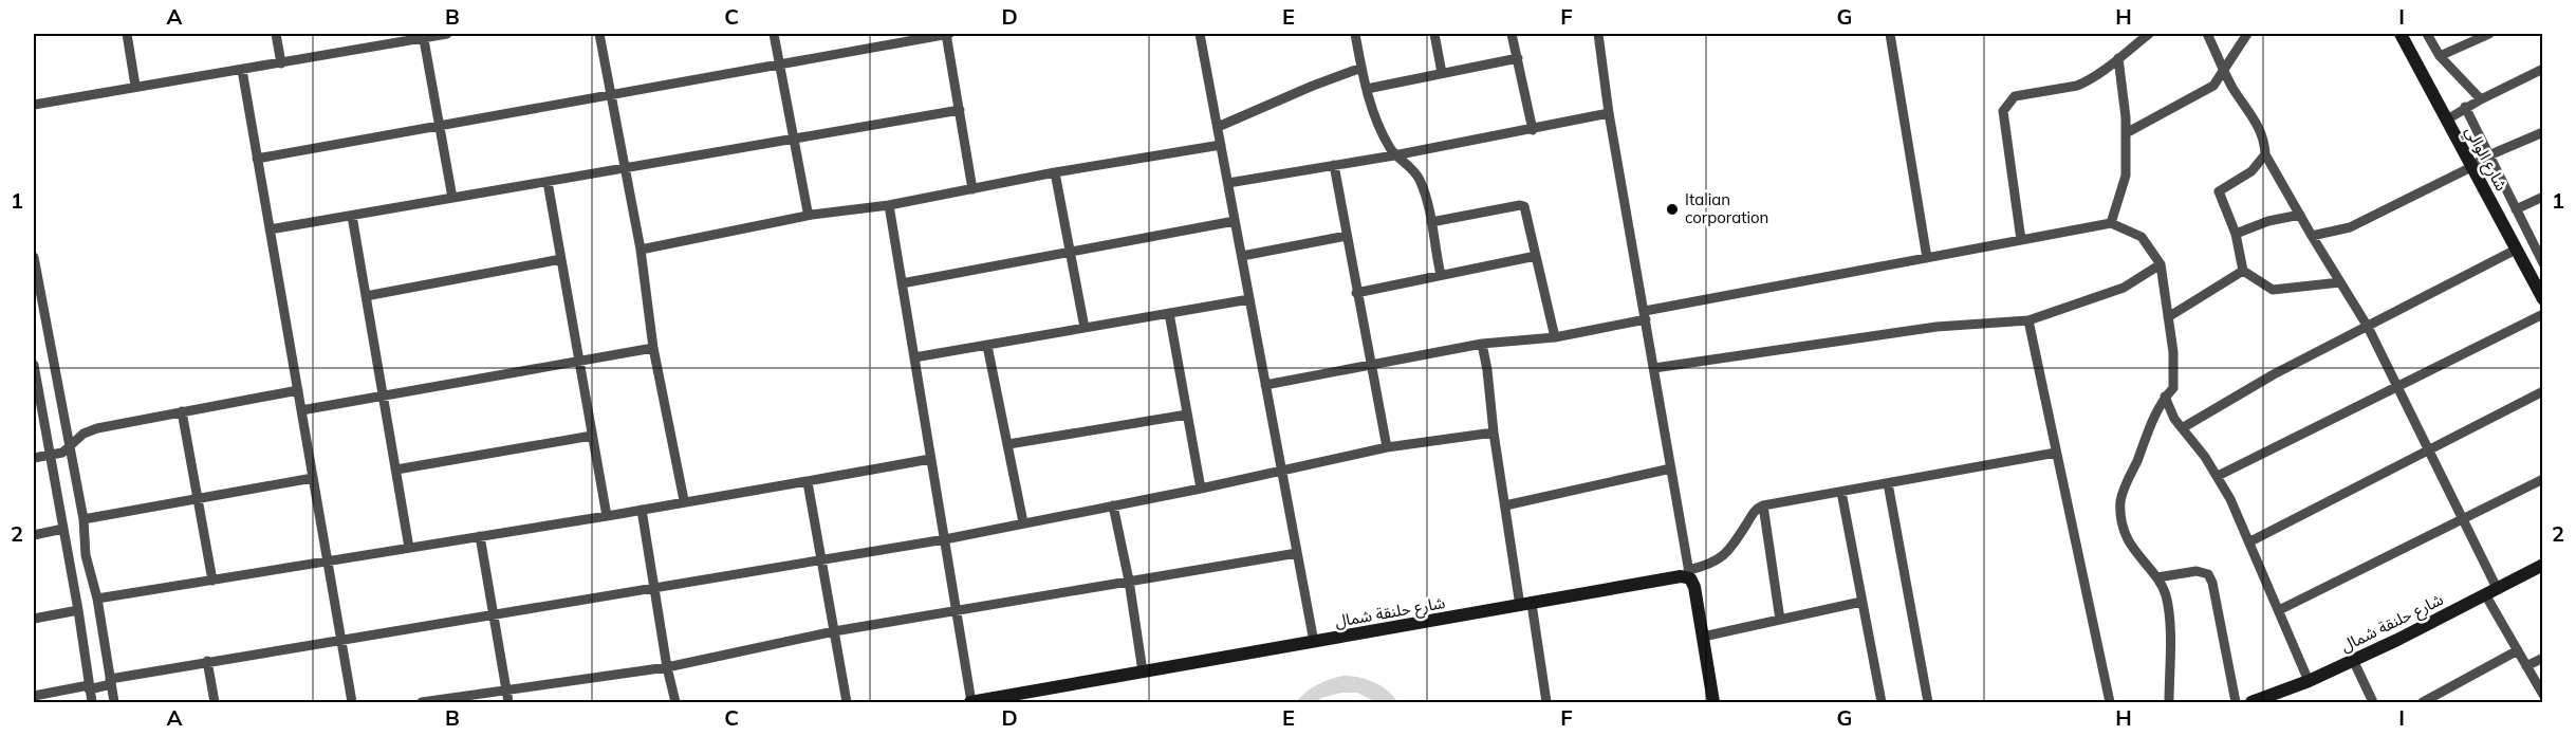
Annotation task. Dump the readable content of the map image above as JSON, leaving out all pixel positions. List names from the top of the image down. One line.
{"streets":{"street":["شارع الوالي","شارع حلنقة شمال"]},"places":["Italian corporation"],"grid":{"columns":["A","B","C","D","E","F","G","H","I"],"rows":["1","2"]}}
